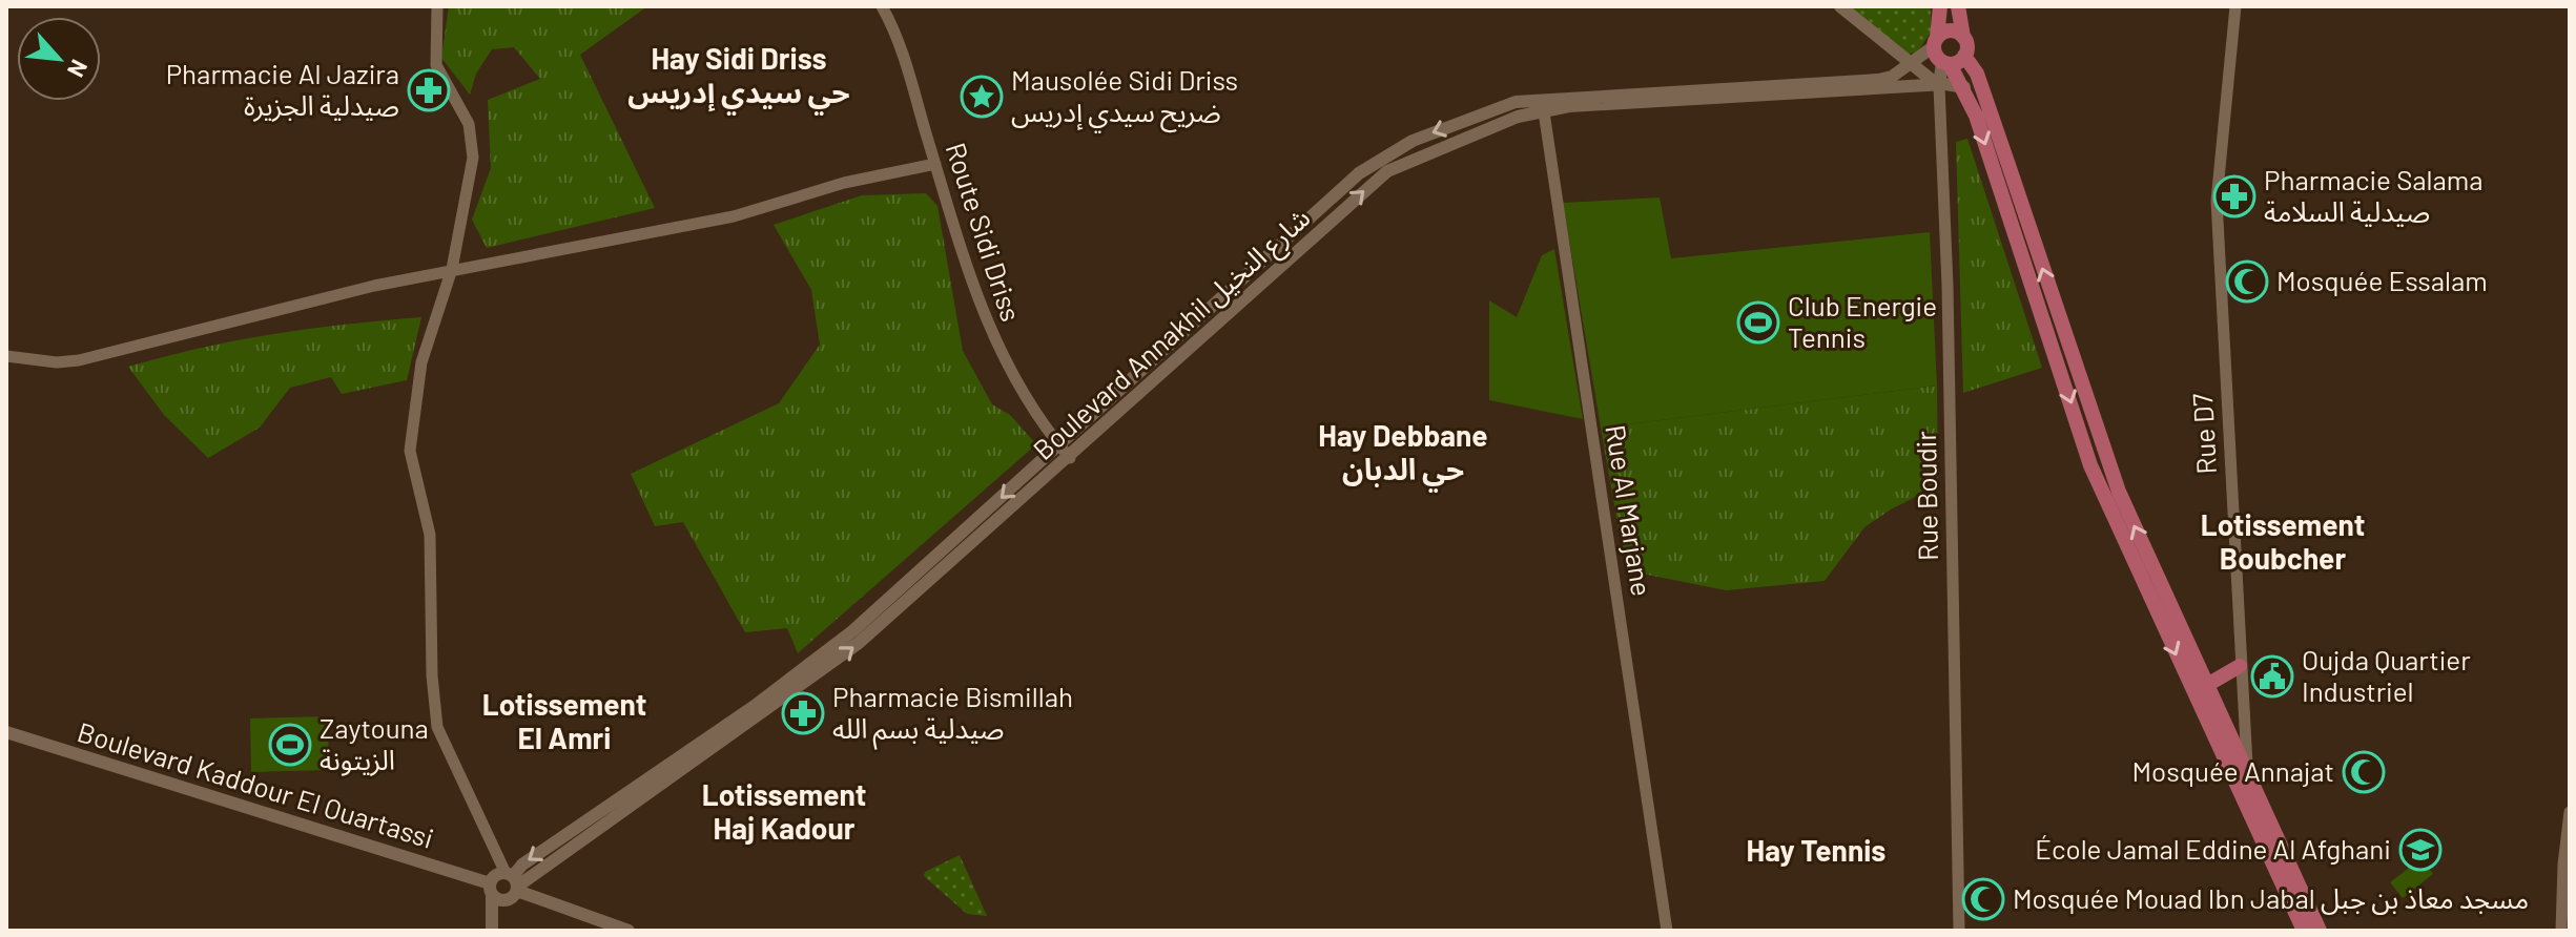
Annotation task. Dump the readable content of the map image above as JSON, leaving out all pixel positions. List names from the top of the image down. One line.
{"streets":{"main road":["Boulevard Annakhil شارع النخيل","Rue Boudir","Boulevard Kaddour El Ouartassi"],"street":["Route Sidi Driss","Rue D7","Rue Al Marjane"]},"crossings":[["Route Sidi Driss","Boulevard Annakhil شارع النخيل"],["Boulevard Annakhil شارع النخيل","Rue Boudir"],["Boulevard Annakhil شارع النخيل","Rue Al Marjane"],["Boulevard Annakhil شارع النخيل","Boulevard Kaddour El Ouartassi"]],"districts":["Hay Sidi Driss حي سيدي إدريس","Hay Debbane حي الدبان","Lotissement Boubcher","Lotissement El Amri","Lotissement Haj Kadour","Hay Tennis"],"places":{"pharmacy":["Pharmacie Al Jazira صيدلية الجزيرة","Pharmacie Salama صيدلية السلامة","Pharmacie Bismillah صيدلية بسم الله"],"place":["Mausolée Sidi Driss ضريح سيدي إدريس"],"mosque":["Mosquée Essalam","Mosquée Annajat","Mosquée Mouad Ibn Jabal مسجد معاذ بن جبل"],"sports":["Club Energie Tennis","Zaytouna الزيتونة"],"public building":["Oujda Quartier Industriel"],"school or university":["École Jamal Eddine Al Afghani"]},"north":"bottom right"}
